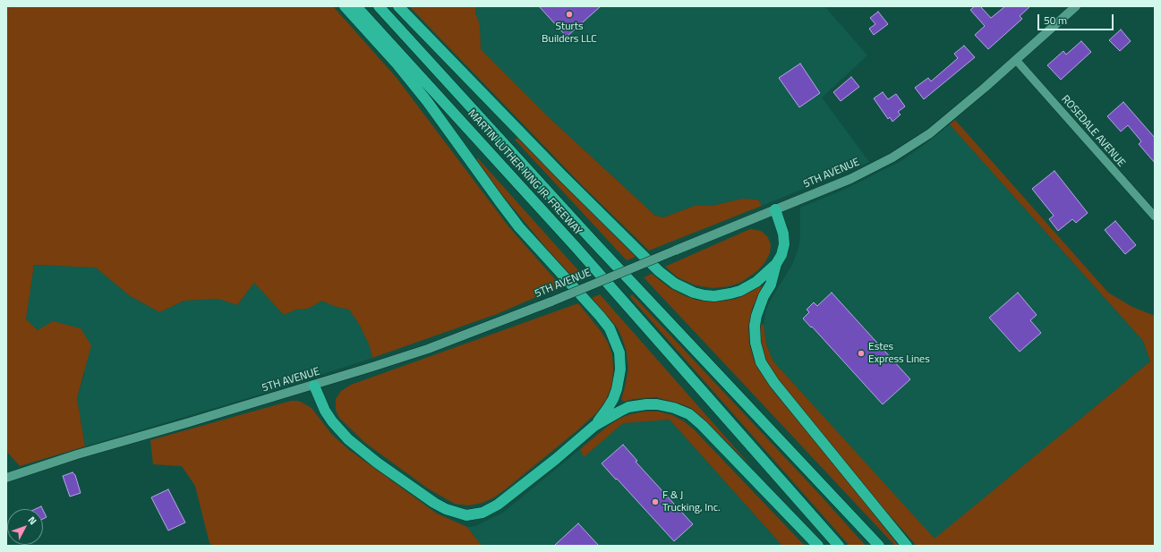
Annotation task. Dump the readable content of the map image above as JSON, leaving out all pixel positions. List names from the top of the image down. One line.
{"streets":{"highway":["MARTIN LUTHER KING JR. FREEWAY"],"street":["ROSEDALE AVENUE","5TH AVENUE"]},"crossings":[["ROSEDALE AVENUE","5TH AVENUE"]],"places":["Sturts Builders LLC","Estes Express Lines","F & J Trucking, Inc."],"scale_bar":"50 m","north":"top right"}
